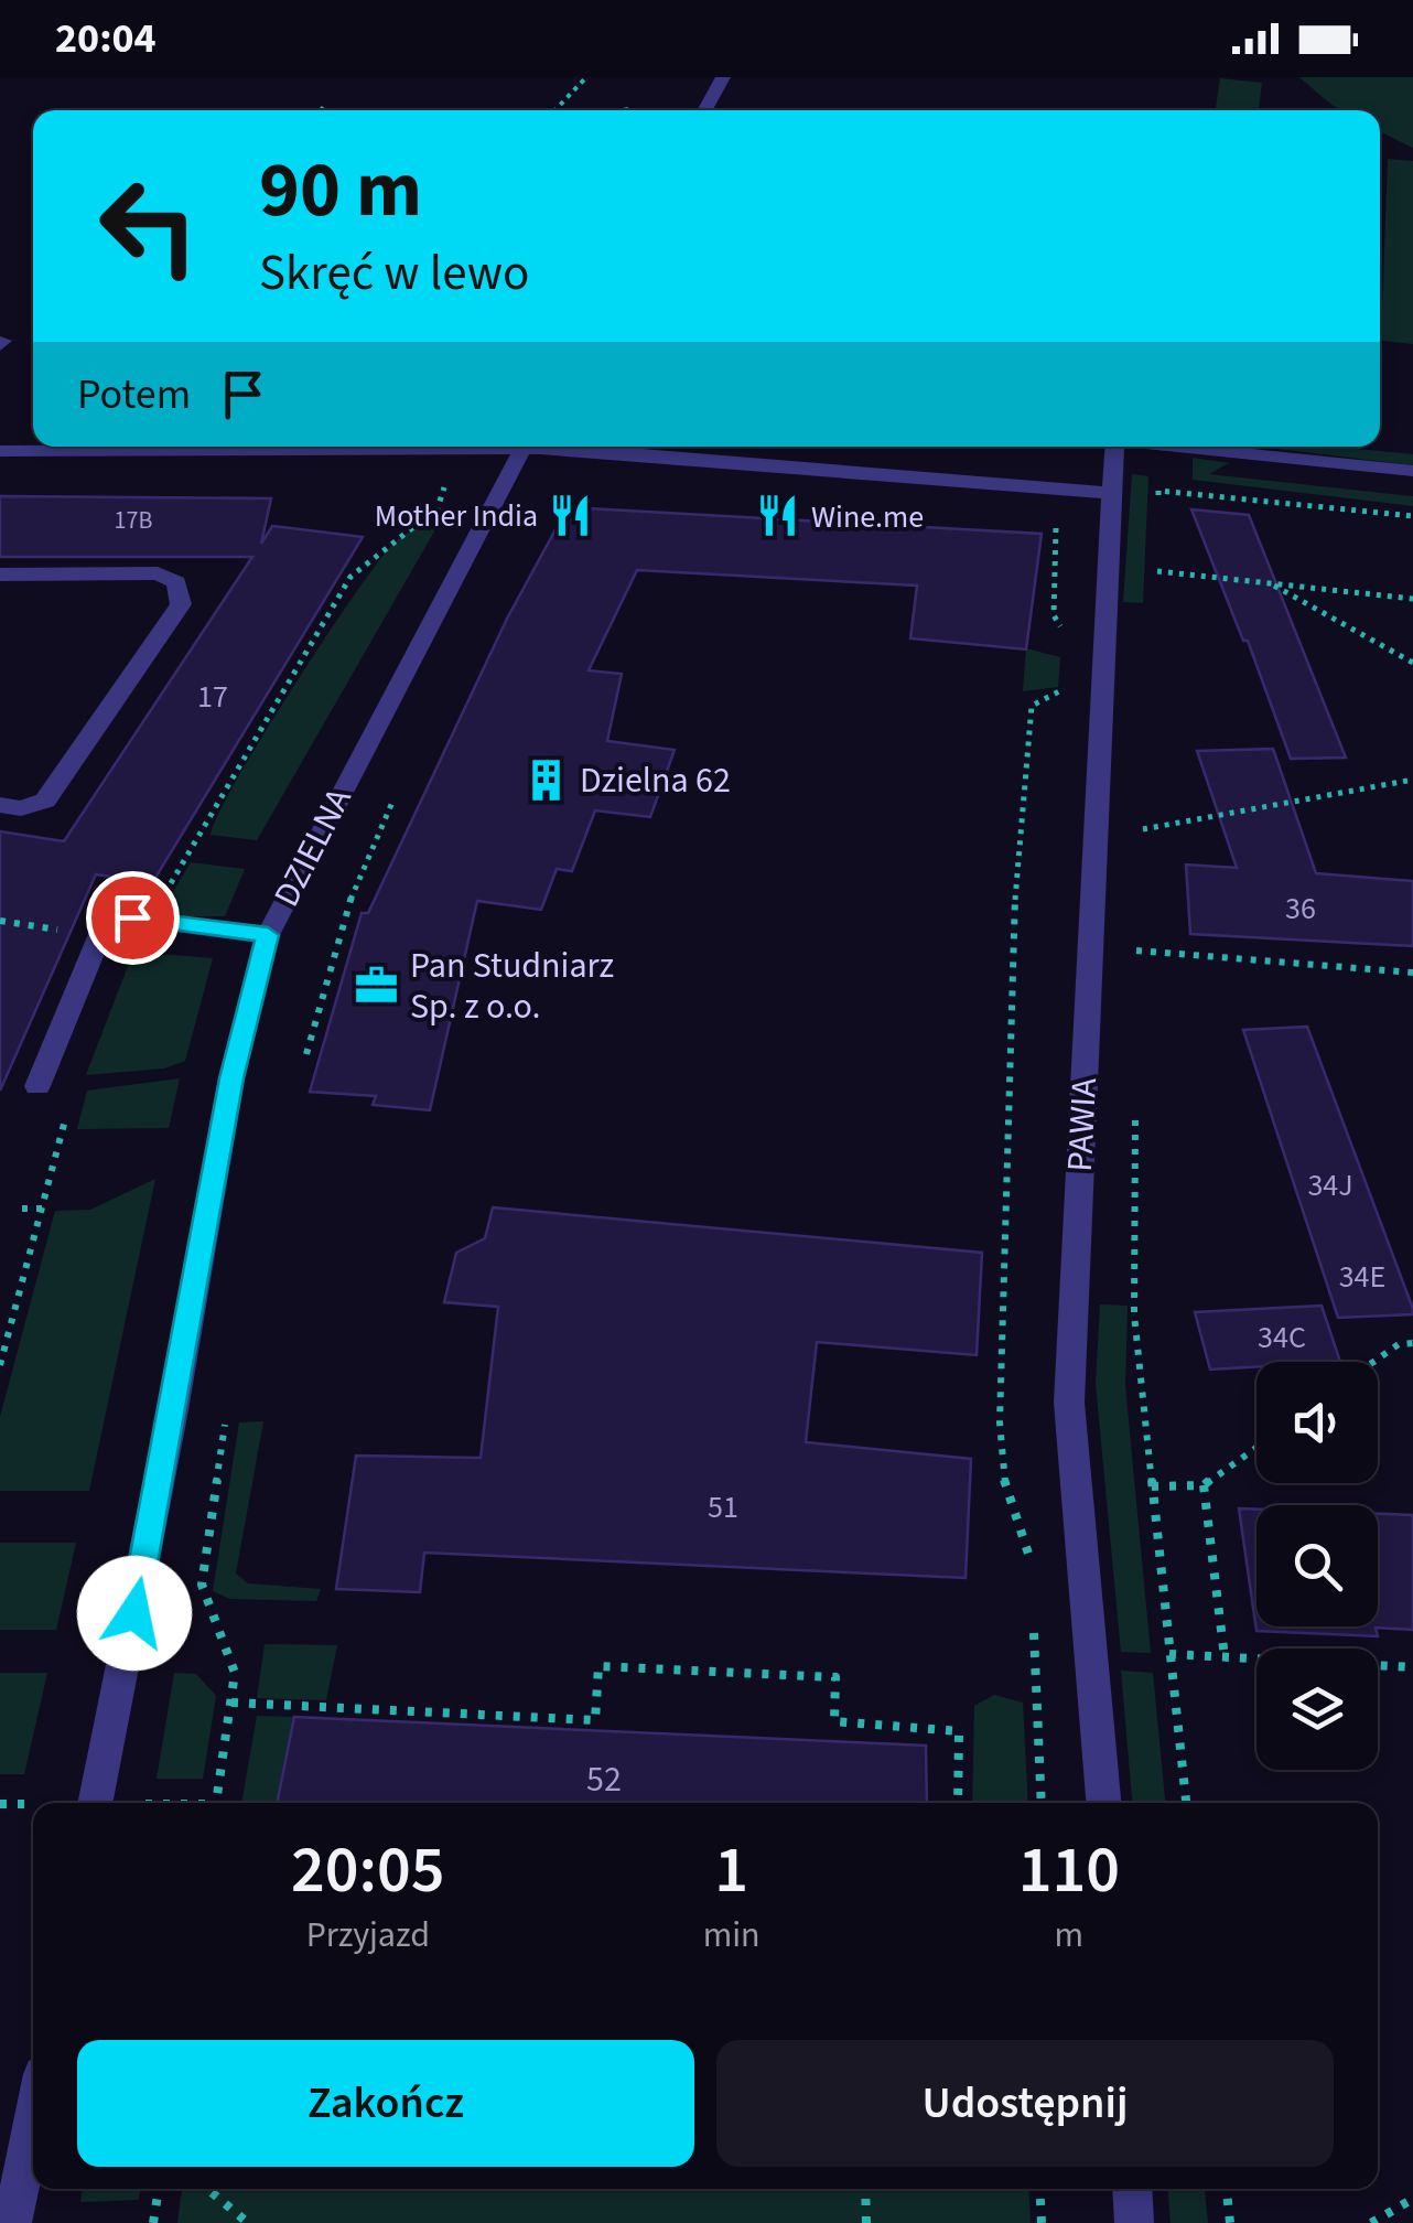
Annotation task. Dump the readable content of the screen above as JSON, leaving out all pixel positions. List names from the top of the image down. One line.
{"streets":{"street":["DZIELNA","PAWIA"]},"places":{"restaurant":["Mother India","Wine.me"],"building":["Dzielna 62"],"office":["Pan Studniarz Sp. z o.o."]},"house_numbers":["17B","17","36","34J","34E","34C","51","52"],"page":{"status":"20:04","turn":["90 m","Skręć w lewo"],"then":"Potem","eta":["20:05","Przyjazd","1","min","110","m"],"buttons":["Zakończ","Udostępnij"]}}
